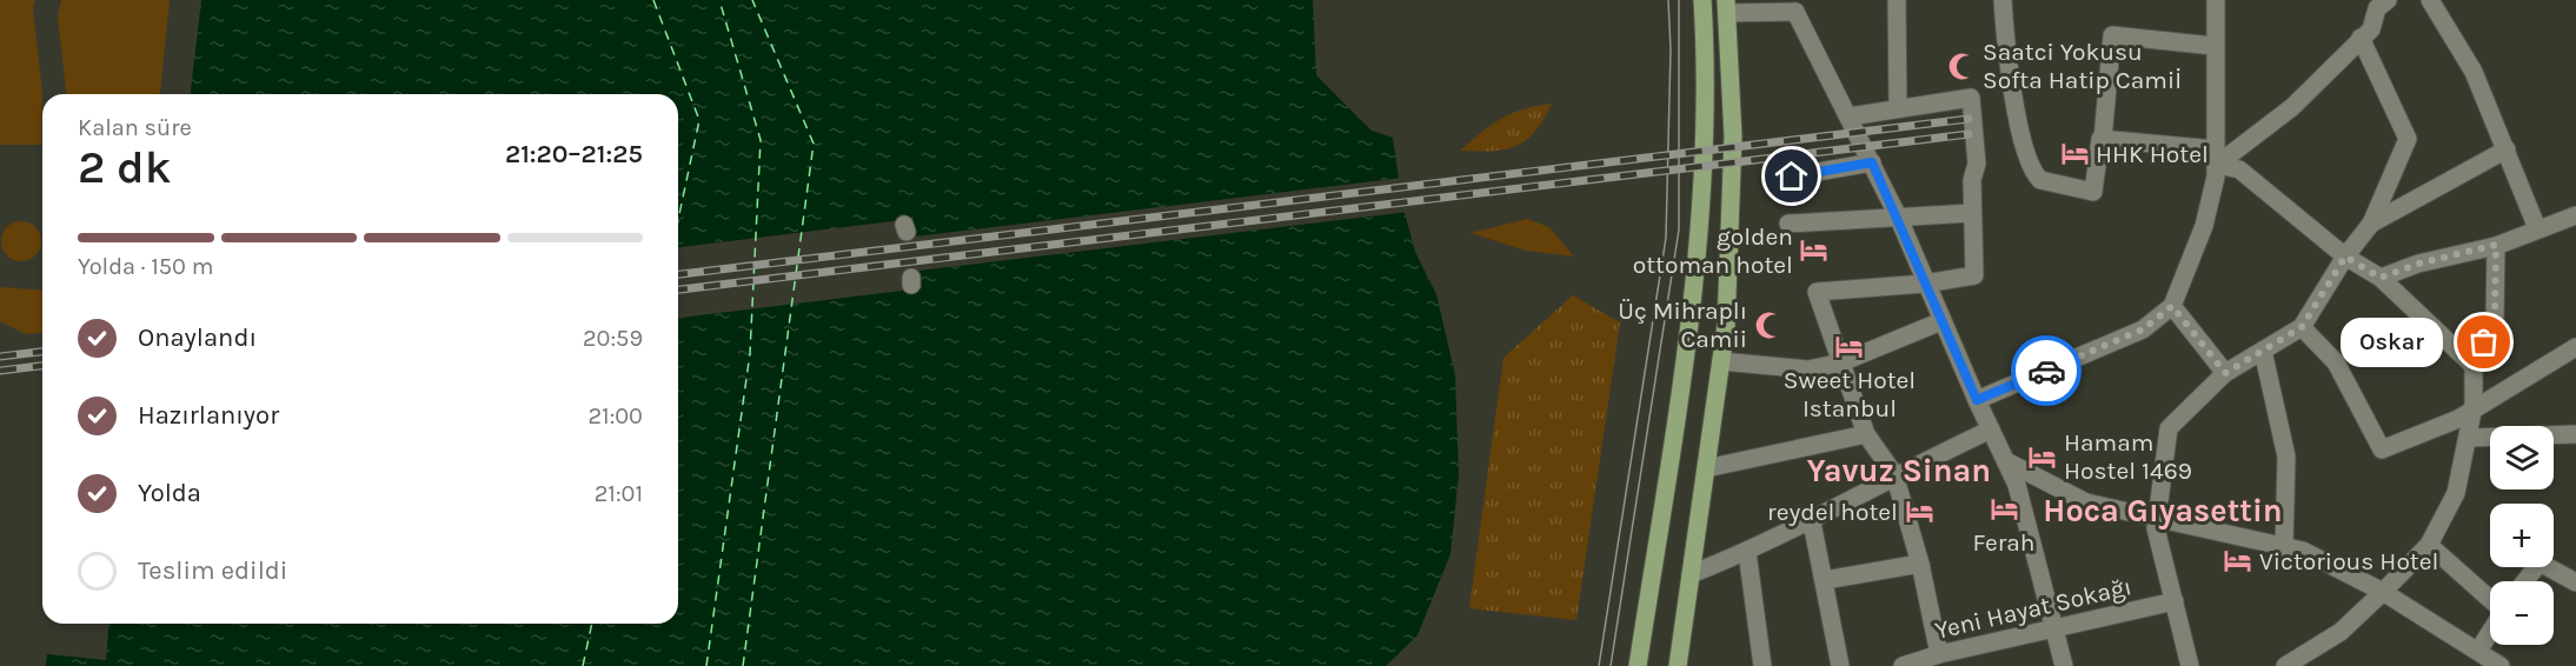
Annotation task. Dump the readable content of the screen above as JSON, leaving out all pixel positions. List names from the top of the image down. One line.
{"streets":{"street":["Yeni Hayat Sokağı"]},"districts":["Yavuz Sinan","Hoca Gıyasettin"],"places":{"mosque":["Saatci Yokusu Softa Hatip Camiİ","Üç Mihraplı Camii"],"hotel":["HHK Hotel","golden ottoman hotel","Sweet Hotel Istanbul","Hamam Hostel 1469","Ferah","reydel hotel","Victorious Hotel"],"other":["Oskar"]},"page":{"heading":["2 dk","Kalan süre","21:20–21:25"],"bar":"Yolda · 150 m","list":[["Onaylandı","20:59"],["Hazırlanıyor","21:00"],["Yolda","21:01"],"Teslim edildi"],"bubble":"Oskar","map_buttons":["+","−"]}}
